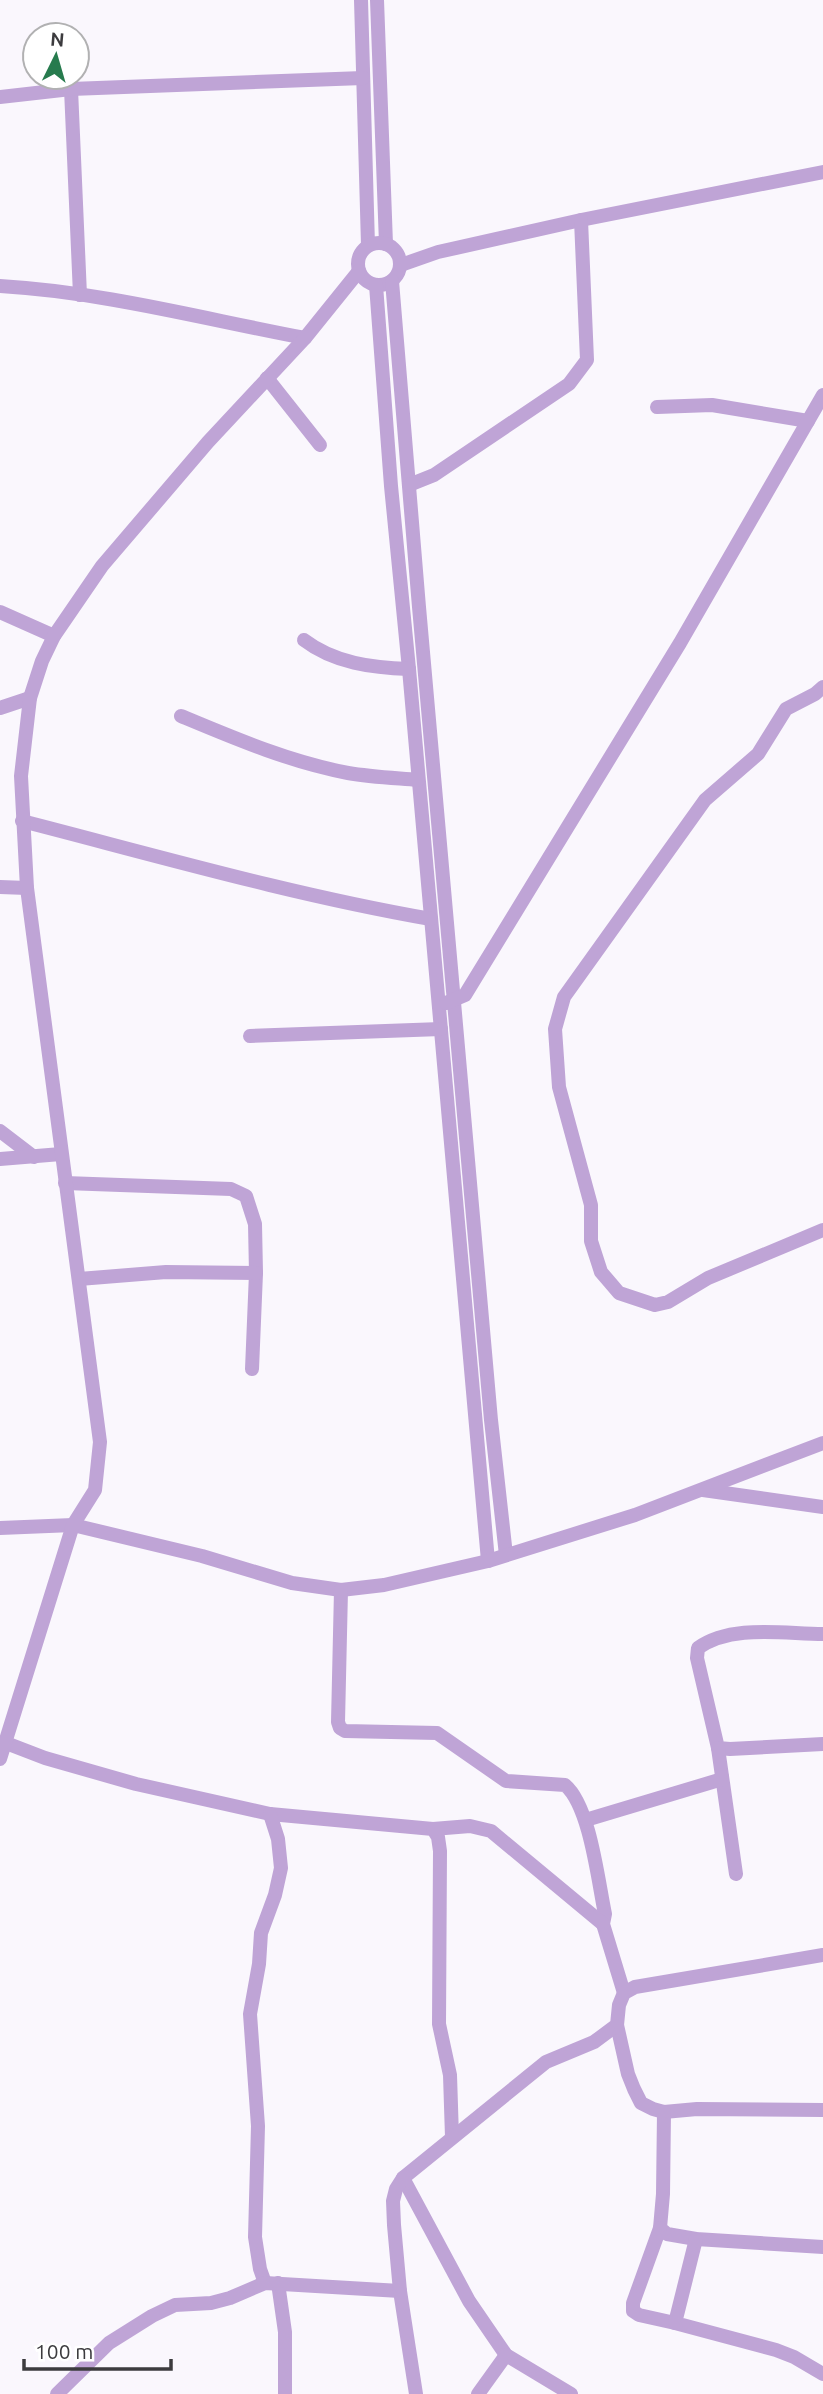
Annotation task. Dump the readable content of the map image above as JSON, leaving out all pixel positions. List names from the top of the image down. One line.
{"scale_bar":"100 m","north":"top"}
